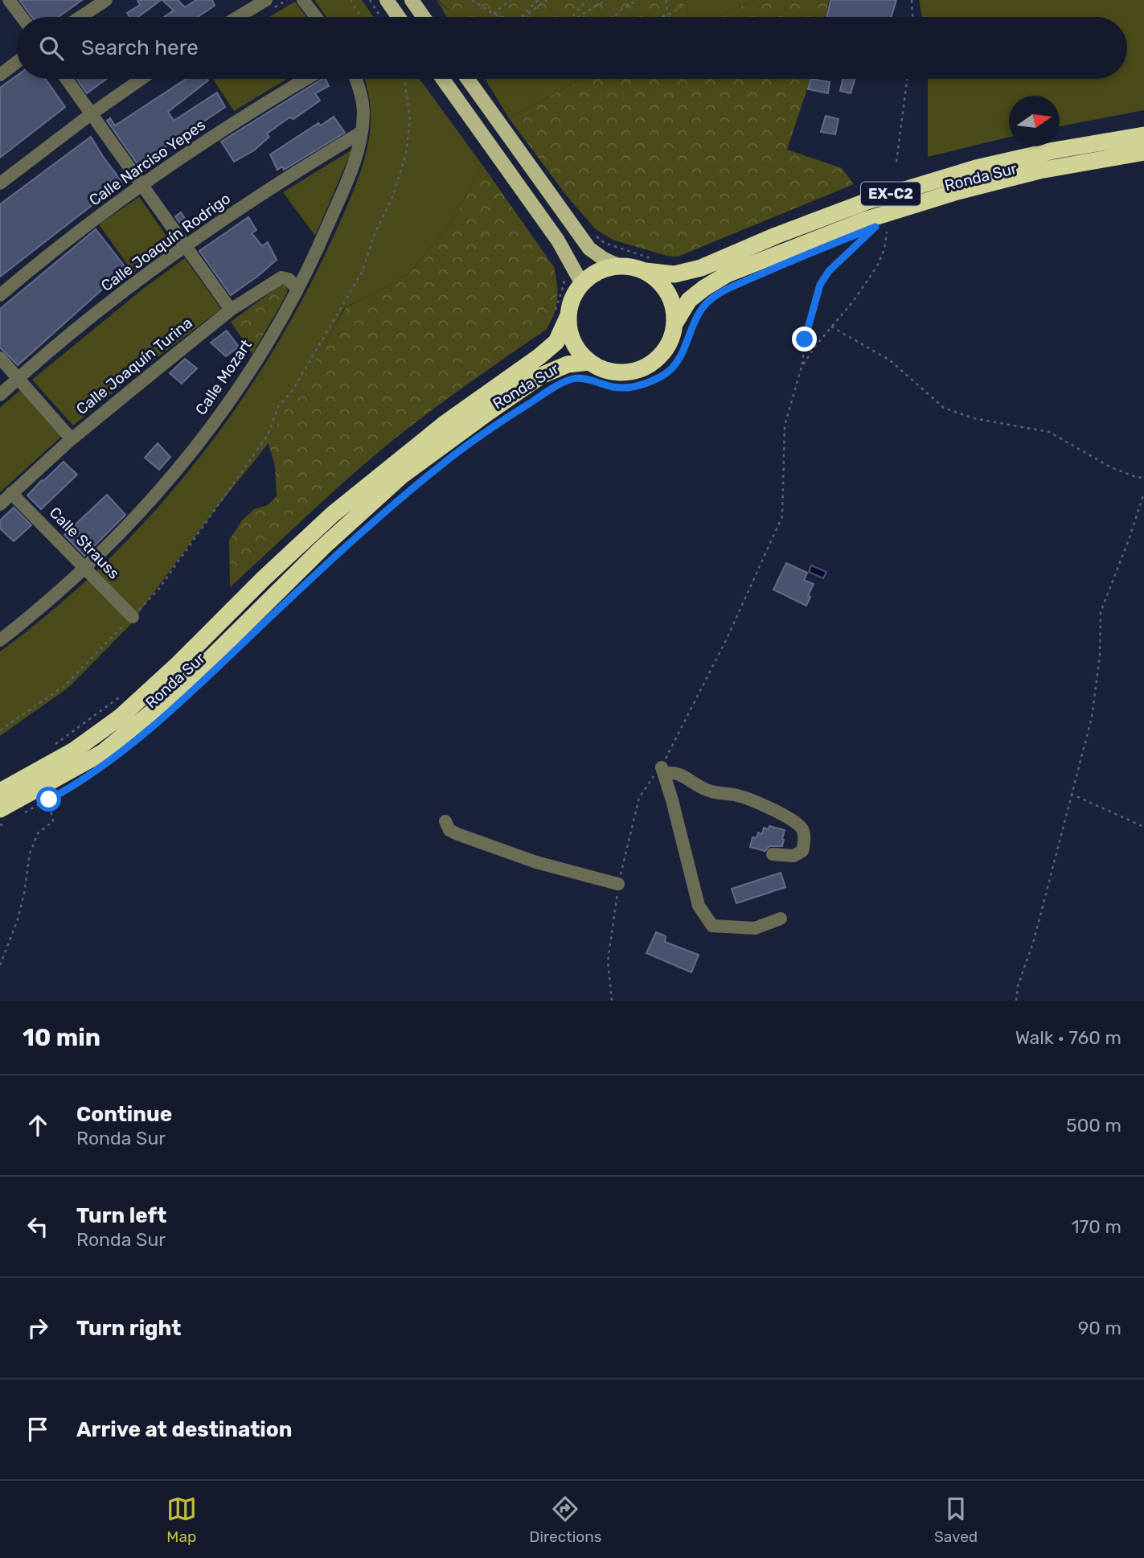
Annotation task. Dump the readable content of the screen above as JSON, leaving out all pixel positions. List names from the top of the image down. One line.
{"streets":{"highway":["Ronda Sur","EX-C2"],"street":["Calle Narciso Yepes","Calle Joaquín Rodrigo","Calle Joaquín Turina","Calle Mozart","Calle Strauss"]},"crossings":[["Ronda Sur","EX-C2"],["Calle Joaquín Rodrigo","Calle Mozart"],["Calle Joaquín Turina","Calle Mozart"],["Calle Joaquín Turina","Calle Strauss"],["Calle Mozart","Calle Strauss"]],"north":"right","page":{"search":"Search here","heading":["10 min","Walk · 760 m"],"list":[["Continue","Ronda Sur","500 m"],["Turn left","Ronda Sur","170 m"],["Turn right","90 m"],"Arrive at destination"],"nav":["Map","Directions","Saved"]}}
